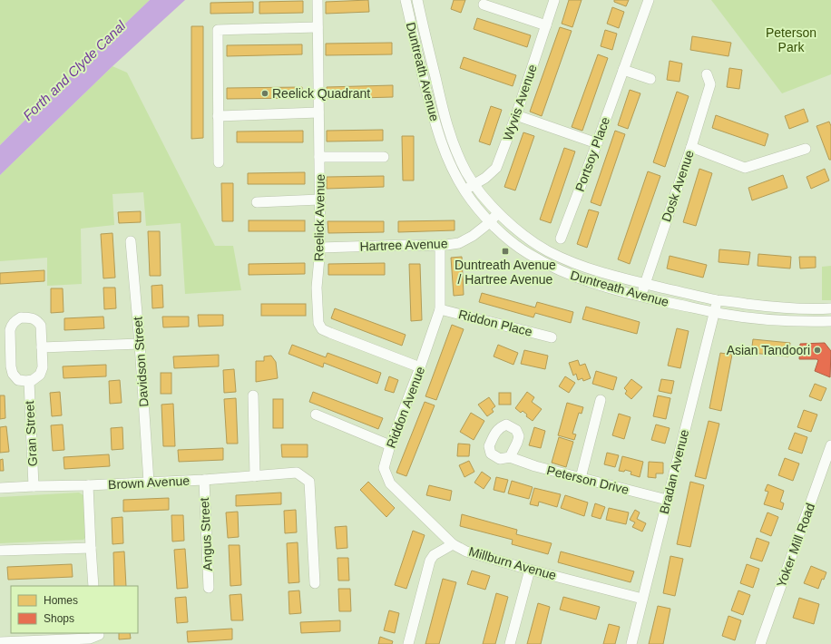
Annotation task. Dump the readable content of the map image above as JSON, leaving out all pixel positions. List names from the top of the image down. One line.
{"streets":{"street":["Duntreath Avenue","Wyvis Avenue","Portsoy Place","Dosk Avenue","Reelick Avenue","Hartree Avenue","Riddon Place","Davidson Street","Riddon Avenue","Gran Street","Bradan Avenue","Peterson Drive","Brown Avenue","Angus Street","Yoker Mill Road","Millburn Avenue"]},"crossings":[["Duntreath Avenue","Wyvis Avenue"],["Duntreath Avenue","Dosk Avenue"],["Duntreath Avenue","Hartree Avenue"],["Duntreath Avenue","Bradan Avenue"],["Reelick Avenue","Hartree Avenue"],["Reelick Avenue","Riddon Avenue"],["Hartree Avenue","Riddon Avenue"],["Riddon Place","Riddon Avenue"],["Davidson Street","Brown Avenue"],["Riddon Avenue","Millburn Avenue"],["Gran Street","Brown Avenue"],["Bradan Avenue","Peterson Drive"],["Bradan Avenue","Millburn Avenue"],["Brown Avenue","Angus Street"]],"water":["Forth and Clyde Canal"],"parks":["Peterson Park"],"places":{"other":["Reelick Quadrant","Asian Tandoori"],"transit":["Duntreath Avenue / Hartree Avenue"]},"legend":["Homes","Shops"]}
